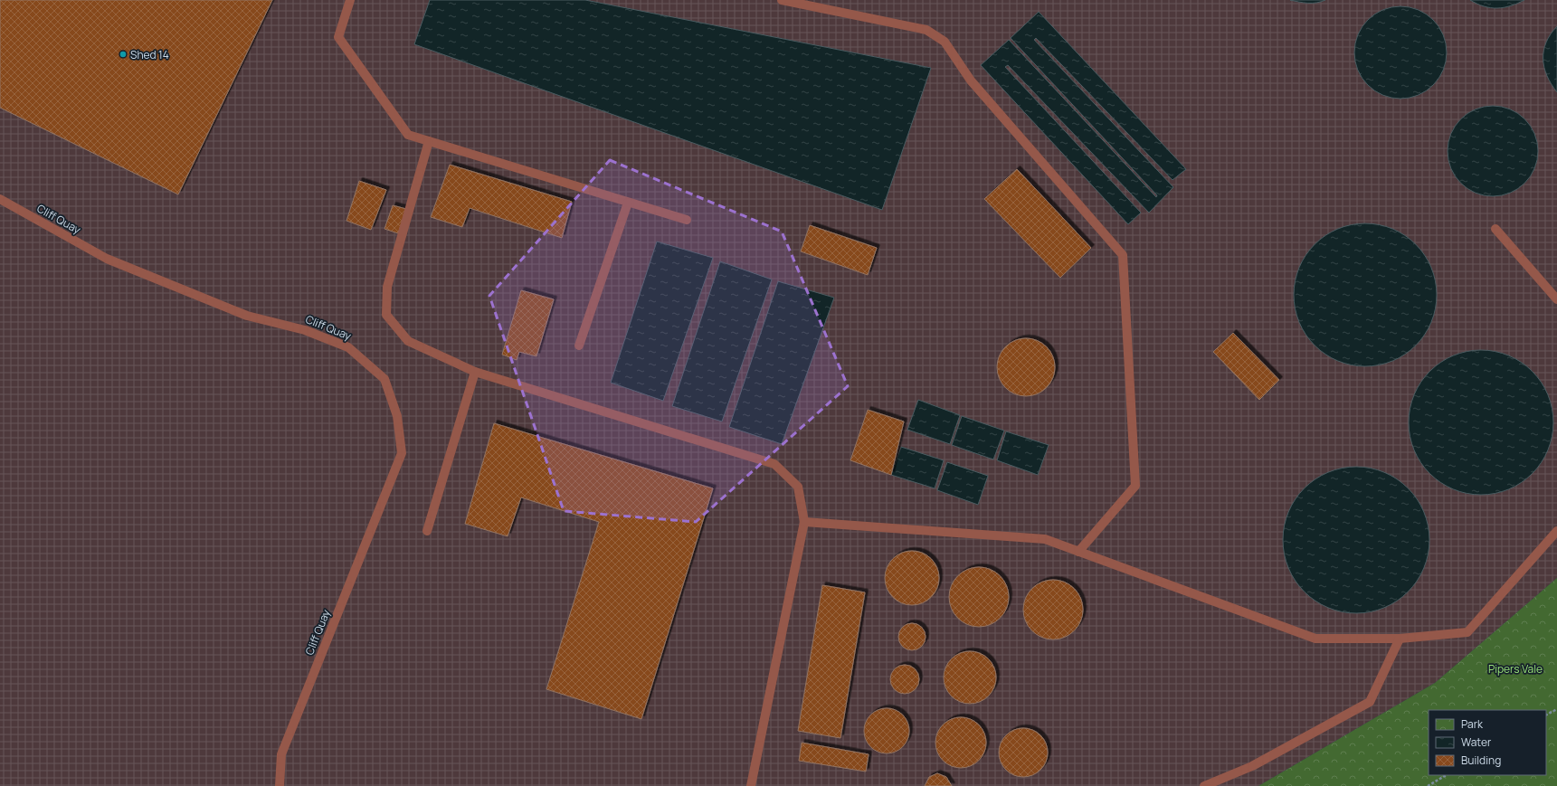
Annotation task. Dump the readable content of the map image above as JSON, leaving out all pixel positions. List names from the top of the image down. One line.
{"streets":{"lane":["Cliff Quay"]},"parks":["Pipers Vale"],"places":["Shed 14"],"legend":["Park","Water","Building"]}
